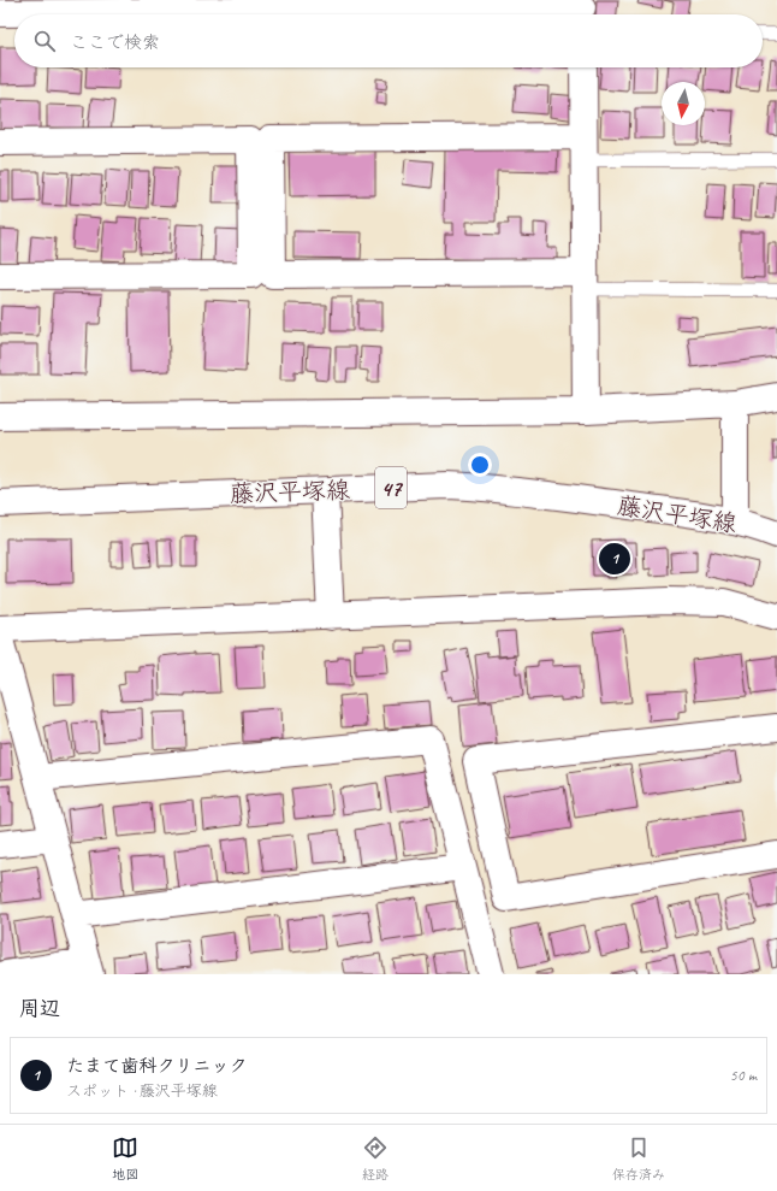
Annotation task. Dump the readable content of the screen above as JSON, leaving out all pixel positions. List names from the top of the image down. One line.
{"streets":{"street":["47","藤沢平塚線"]},"north":"bottom","page":{"search":"ここで検索","pins":"1","heading":"周辺","list":[{"mark":"1","name":"たまて歯科クリニック","note":"スポット · 藤沢平塚線","value":"50 m"}],"nav":["地図","経路","保存済み"]}}
